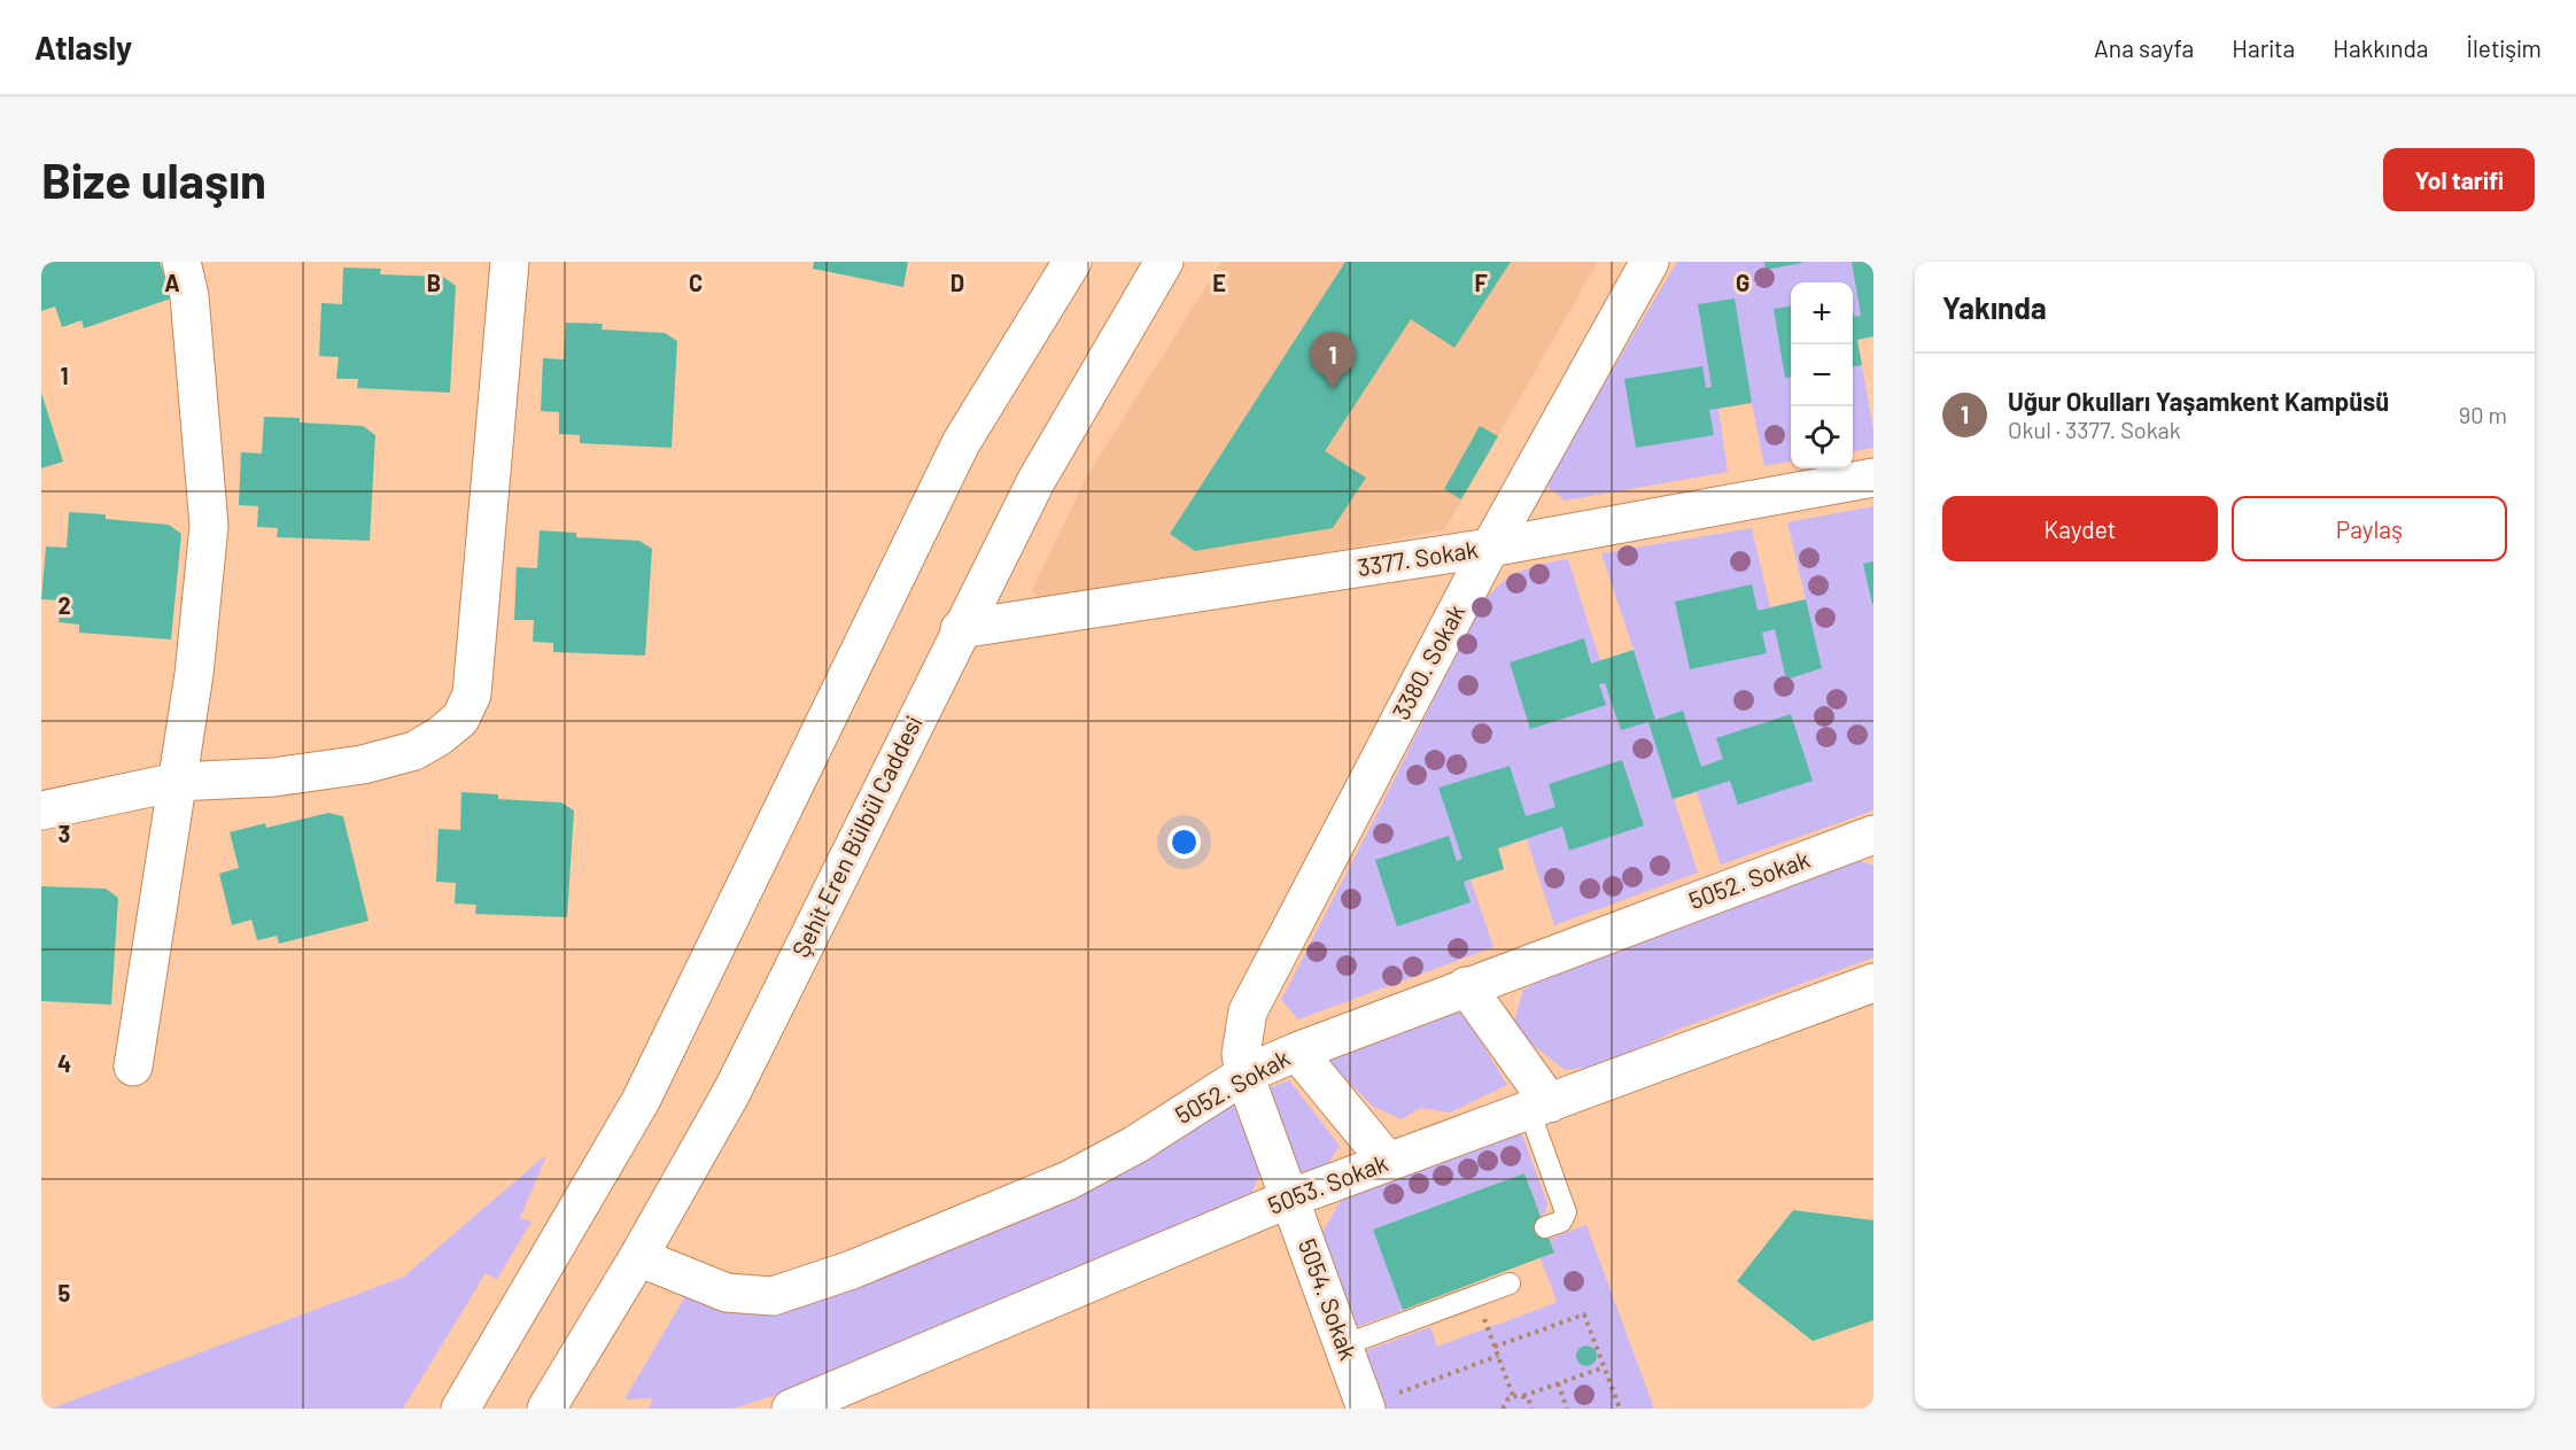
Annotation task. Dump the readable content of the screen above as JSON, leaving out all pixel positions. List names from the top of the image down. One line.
{"streets":{"street":["3377. Sokak","3380. Sokak","Şehit Eren Bülbül Caddesi","5052. Sokak","5053. Sokak","5054. Sokak"]},"crossings":[["3377. Sokak","3380. Sokak"],["3377. Sokak","Şehit Eren Bülbül Caddesi"],["3380. Sokak","5052. Sokak"],["3380. Sokak","5054. Sokak"],["Şehit Eren Bülbül Caddesi","5052. Sokak"],["5052. Sokak","5054. Sokak"],["5053. Sokak","5054. Sokak"]],"page":{"header":"Atlasly","nav":["Ana sayfa","Harita","Hakkında","İletişim"],"buttons":["Yol tarifi",["Kaydet","Paylaş"]],"title":"Bize ulaşın","heading":"Yakında","map_buttons":["+","−"],"pins":"1","list":[{"mark":"1","name":"Uğur Okulları Yaşamkent Kampüsü","note":"Okul · 3377. Sokak","value":"90 m"}]},"grid":{"columns":["A","B","C","D","E","F","G"],"rows":["1","2","3","4","5"]}}
